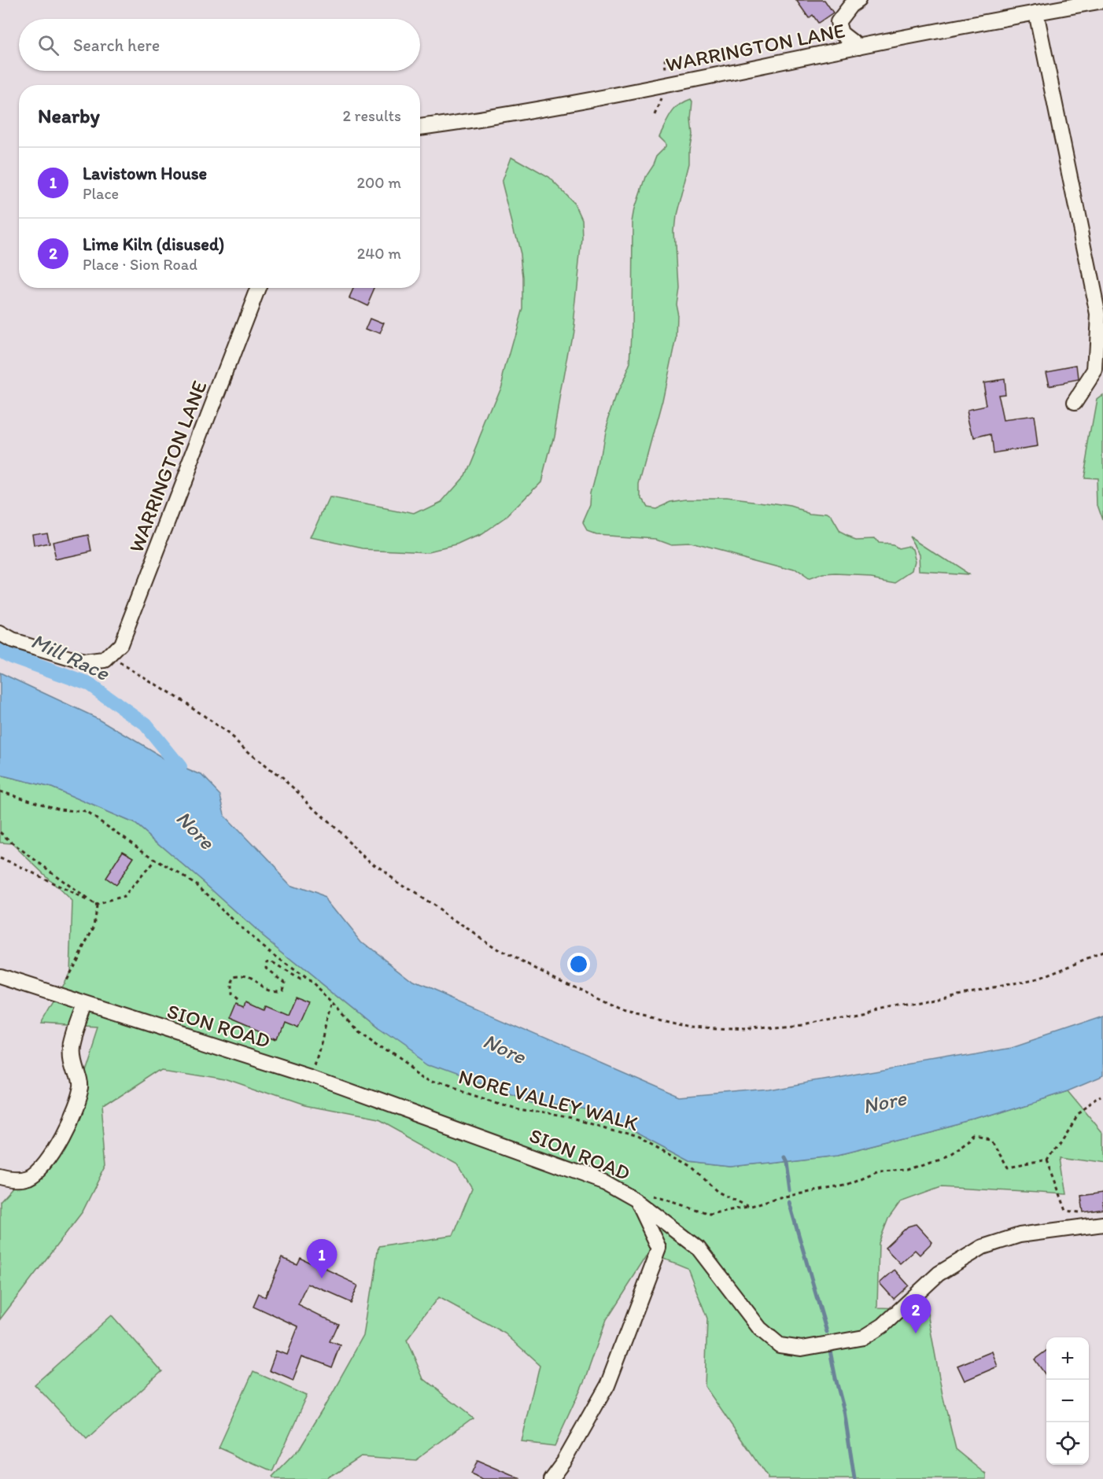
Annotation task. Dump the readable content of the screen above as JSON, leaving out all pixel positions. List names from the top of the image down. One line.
{"streets":{"street":["WARRINGTON LANE","SION ROAD"],"path":["NORE VALLEY WALK"]},"water":["Mill Race","Nore"],"page":{"search":"Search here","heading":["Nearby","2 results"],"list":[{"mark":"1","name":"Lavistown House","note":"Place","value":"200 m"},{"mark":"2","name":"Lime Kiln (disused)","note":"Place · Sion Road","value":"240 m"}],"pins":["1","2"],"map_buttons":["+","−"]}}
